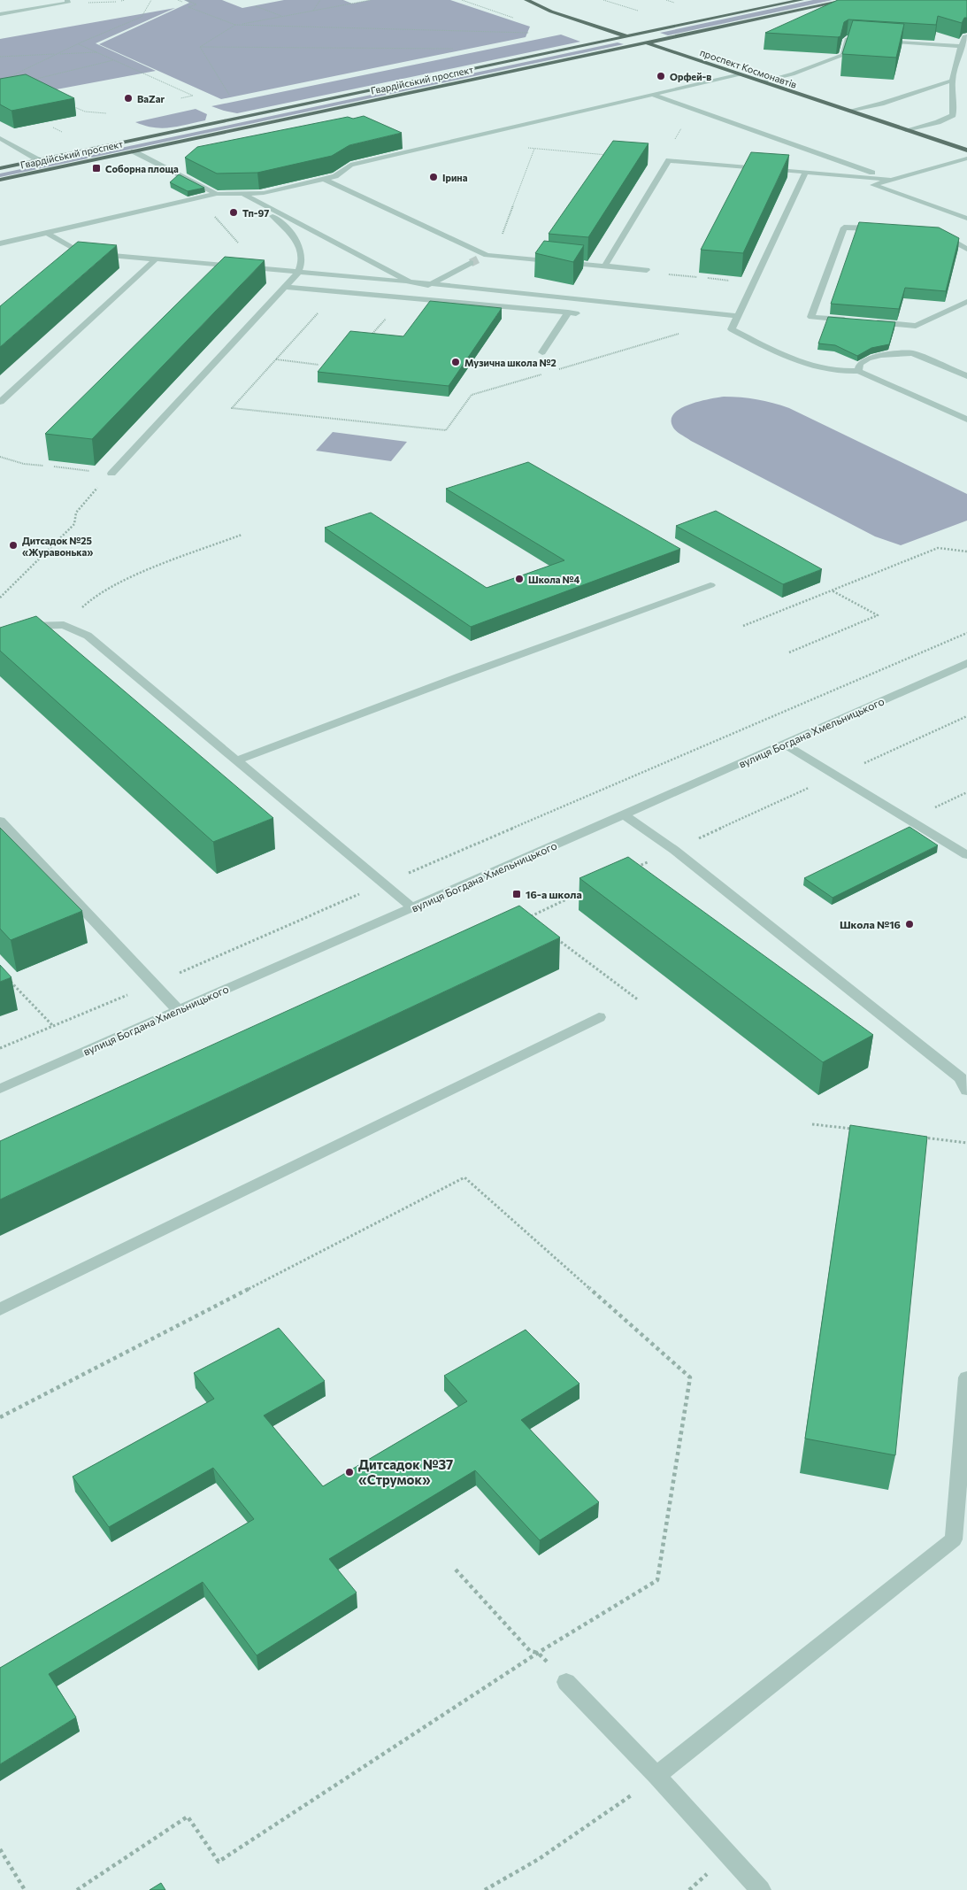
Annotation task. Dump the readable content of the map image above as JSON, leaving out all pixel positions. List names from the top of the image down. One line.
{"streets":{"main road":["проспект Космонавтів","Гвардійський проспект"],"street":["вулиця Богдана Хмельницького"]},"crossings":[["проспект Космонавтів","Гвардійський проспект"]],"places":{"other":["Орфей-в","BaZar","Ірина","Тп-97","Музична школа №2","Дитсадок №25 «Журавонька»","Школа №4","Школа №16","Дитсадок №37 «Струмок»"],"transit":["Соборна площа","16-а школа"]}}
